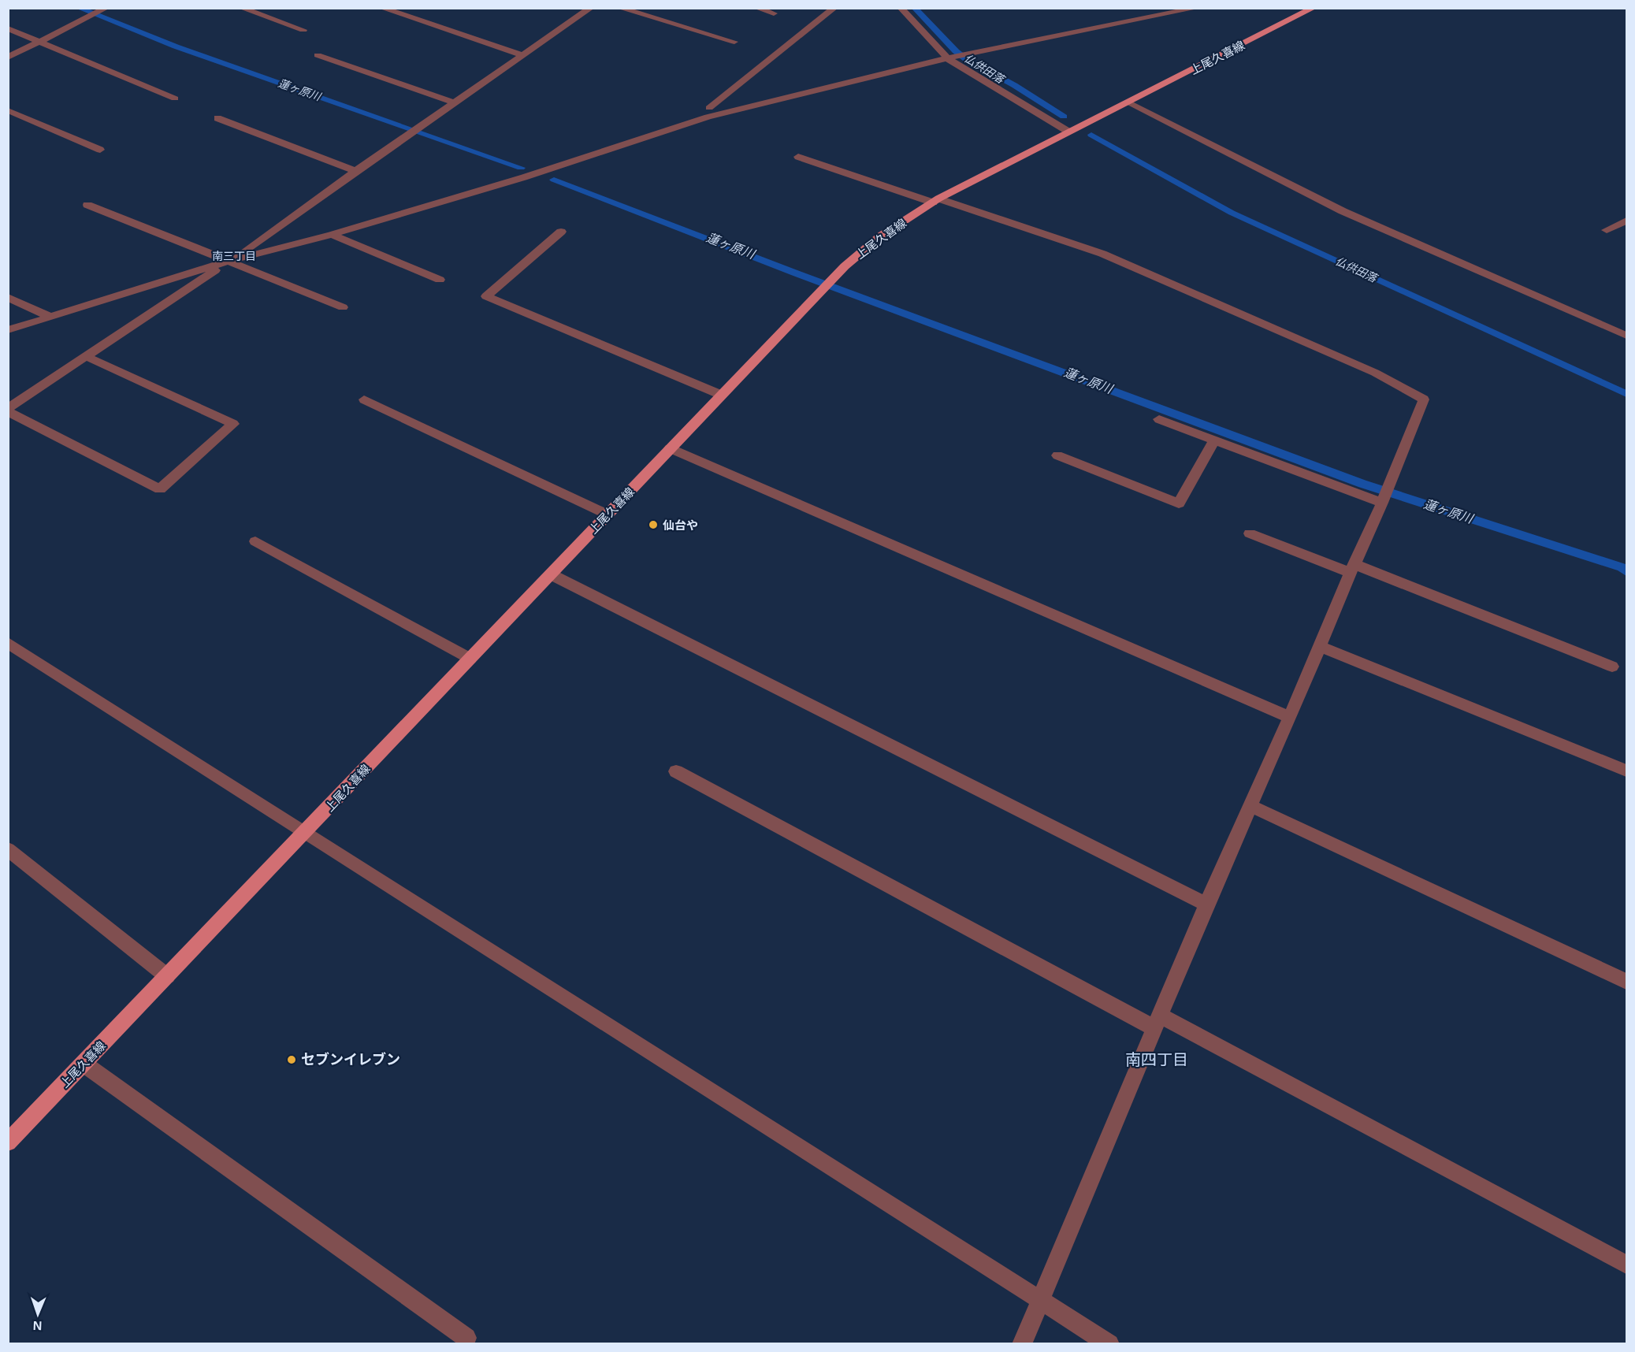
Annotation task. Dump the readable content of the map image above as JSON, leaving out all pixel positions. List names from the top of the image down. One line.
{"streets":{"main road":["上尾久喜線"]},"districts":["南三丁目","南四丁目"],"water":["仏供田落","蓮ヶ原川"],"places":["仙台や","セブンイレブン"],"north":"bottom"}
